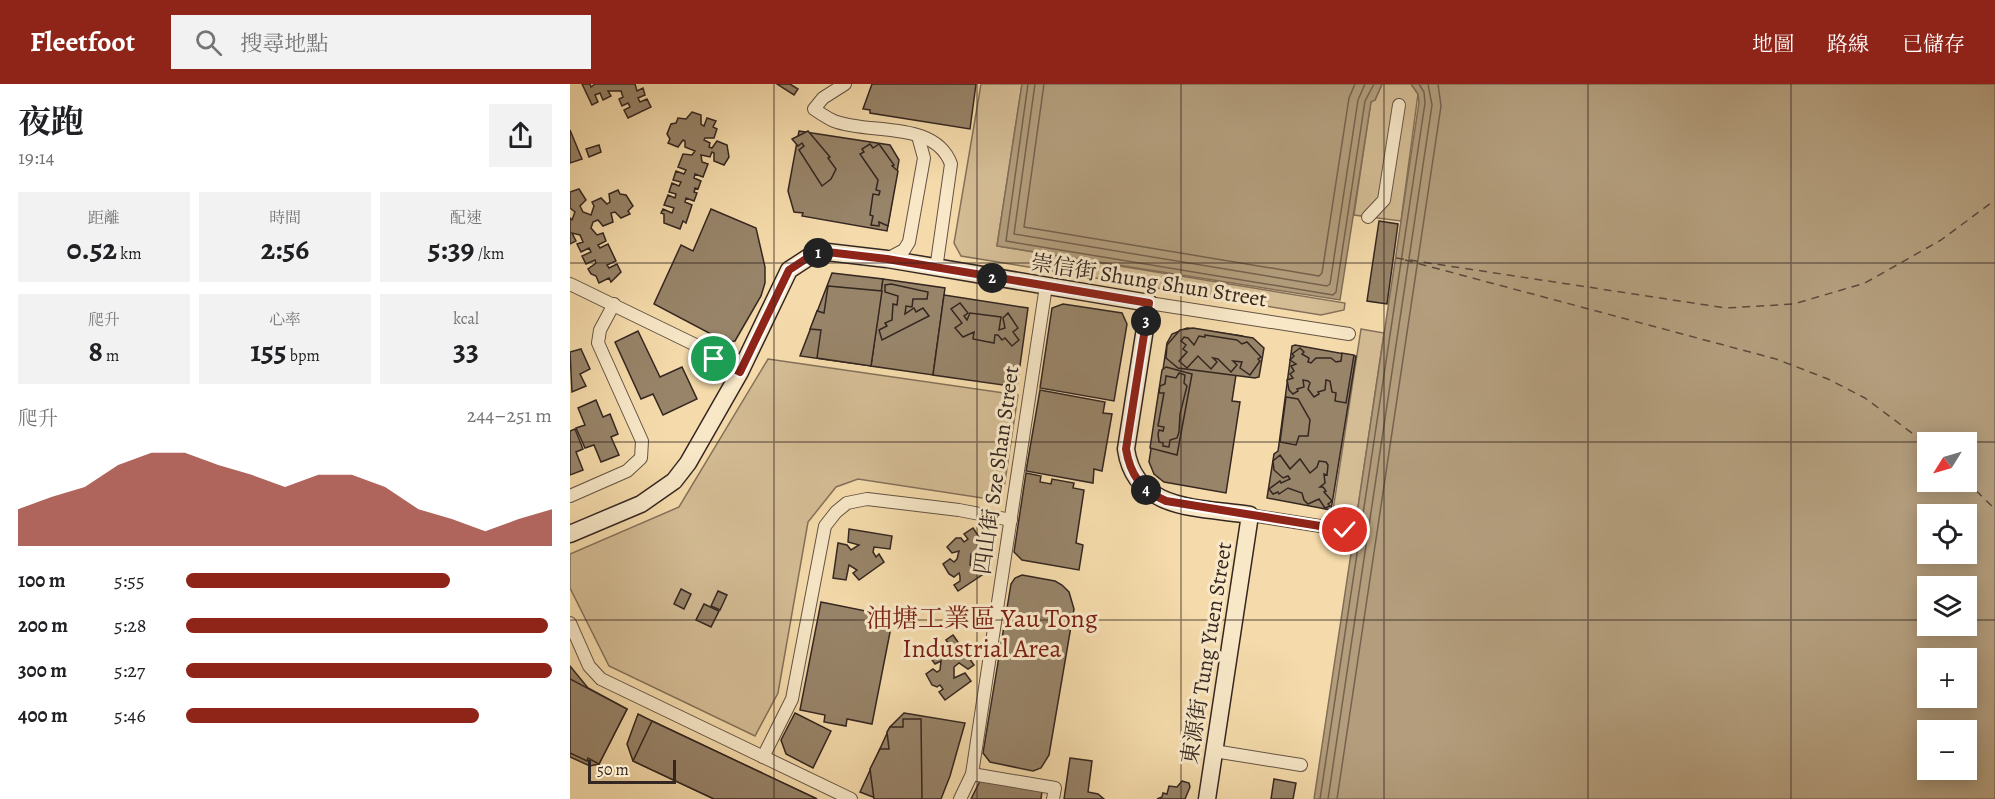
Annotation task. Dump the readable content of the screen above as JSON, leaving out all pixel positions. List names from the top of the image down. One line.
{"streets":{"street":["崇信街 Shung Shun Street","四山街 Sze Shan Street","東源街 Tung Yuen Street"]},"crossings":[["崇信街 Shung Shun Street","四山街 Sze Shan Street"]],"districts":["油塘工業區 Yau Tong Industrial Area"],"scale_bar":"50 m","north":"bottom left","page":{"header":"Fleetfoot","search":"搜尋地點","nav":["地圖","路線","已儲存"],"heading":["夜跑","19:14"],"stats":[["距離","0.52 km"],["時間","2:56"],["配速","5:39 /km"],["爬升","8 m"],["心率","155 bpm"],["kcal","33"]],"pins":["1","2","3","4"],"chart":["爬升","244–251 m"],"map_buttons":["+","−"],"list":[{"name":"100 m","note":"5:55"},{"name":"200 m","note":"5:28"},{"name":"300 m","note":"5:27"},{"name":"400 m","note":"5:46"}],"scale":"50 m"}}
